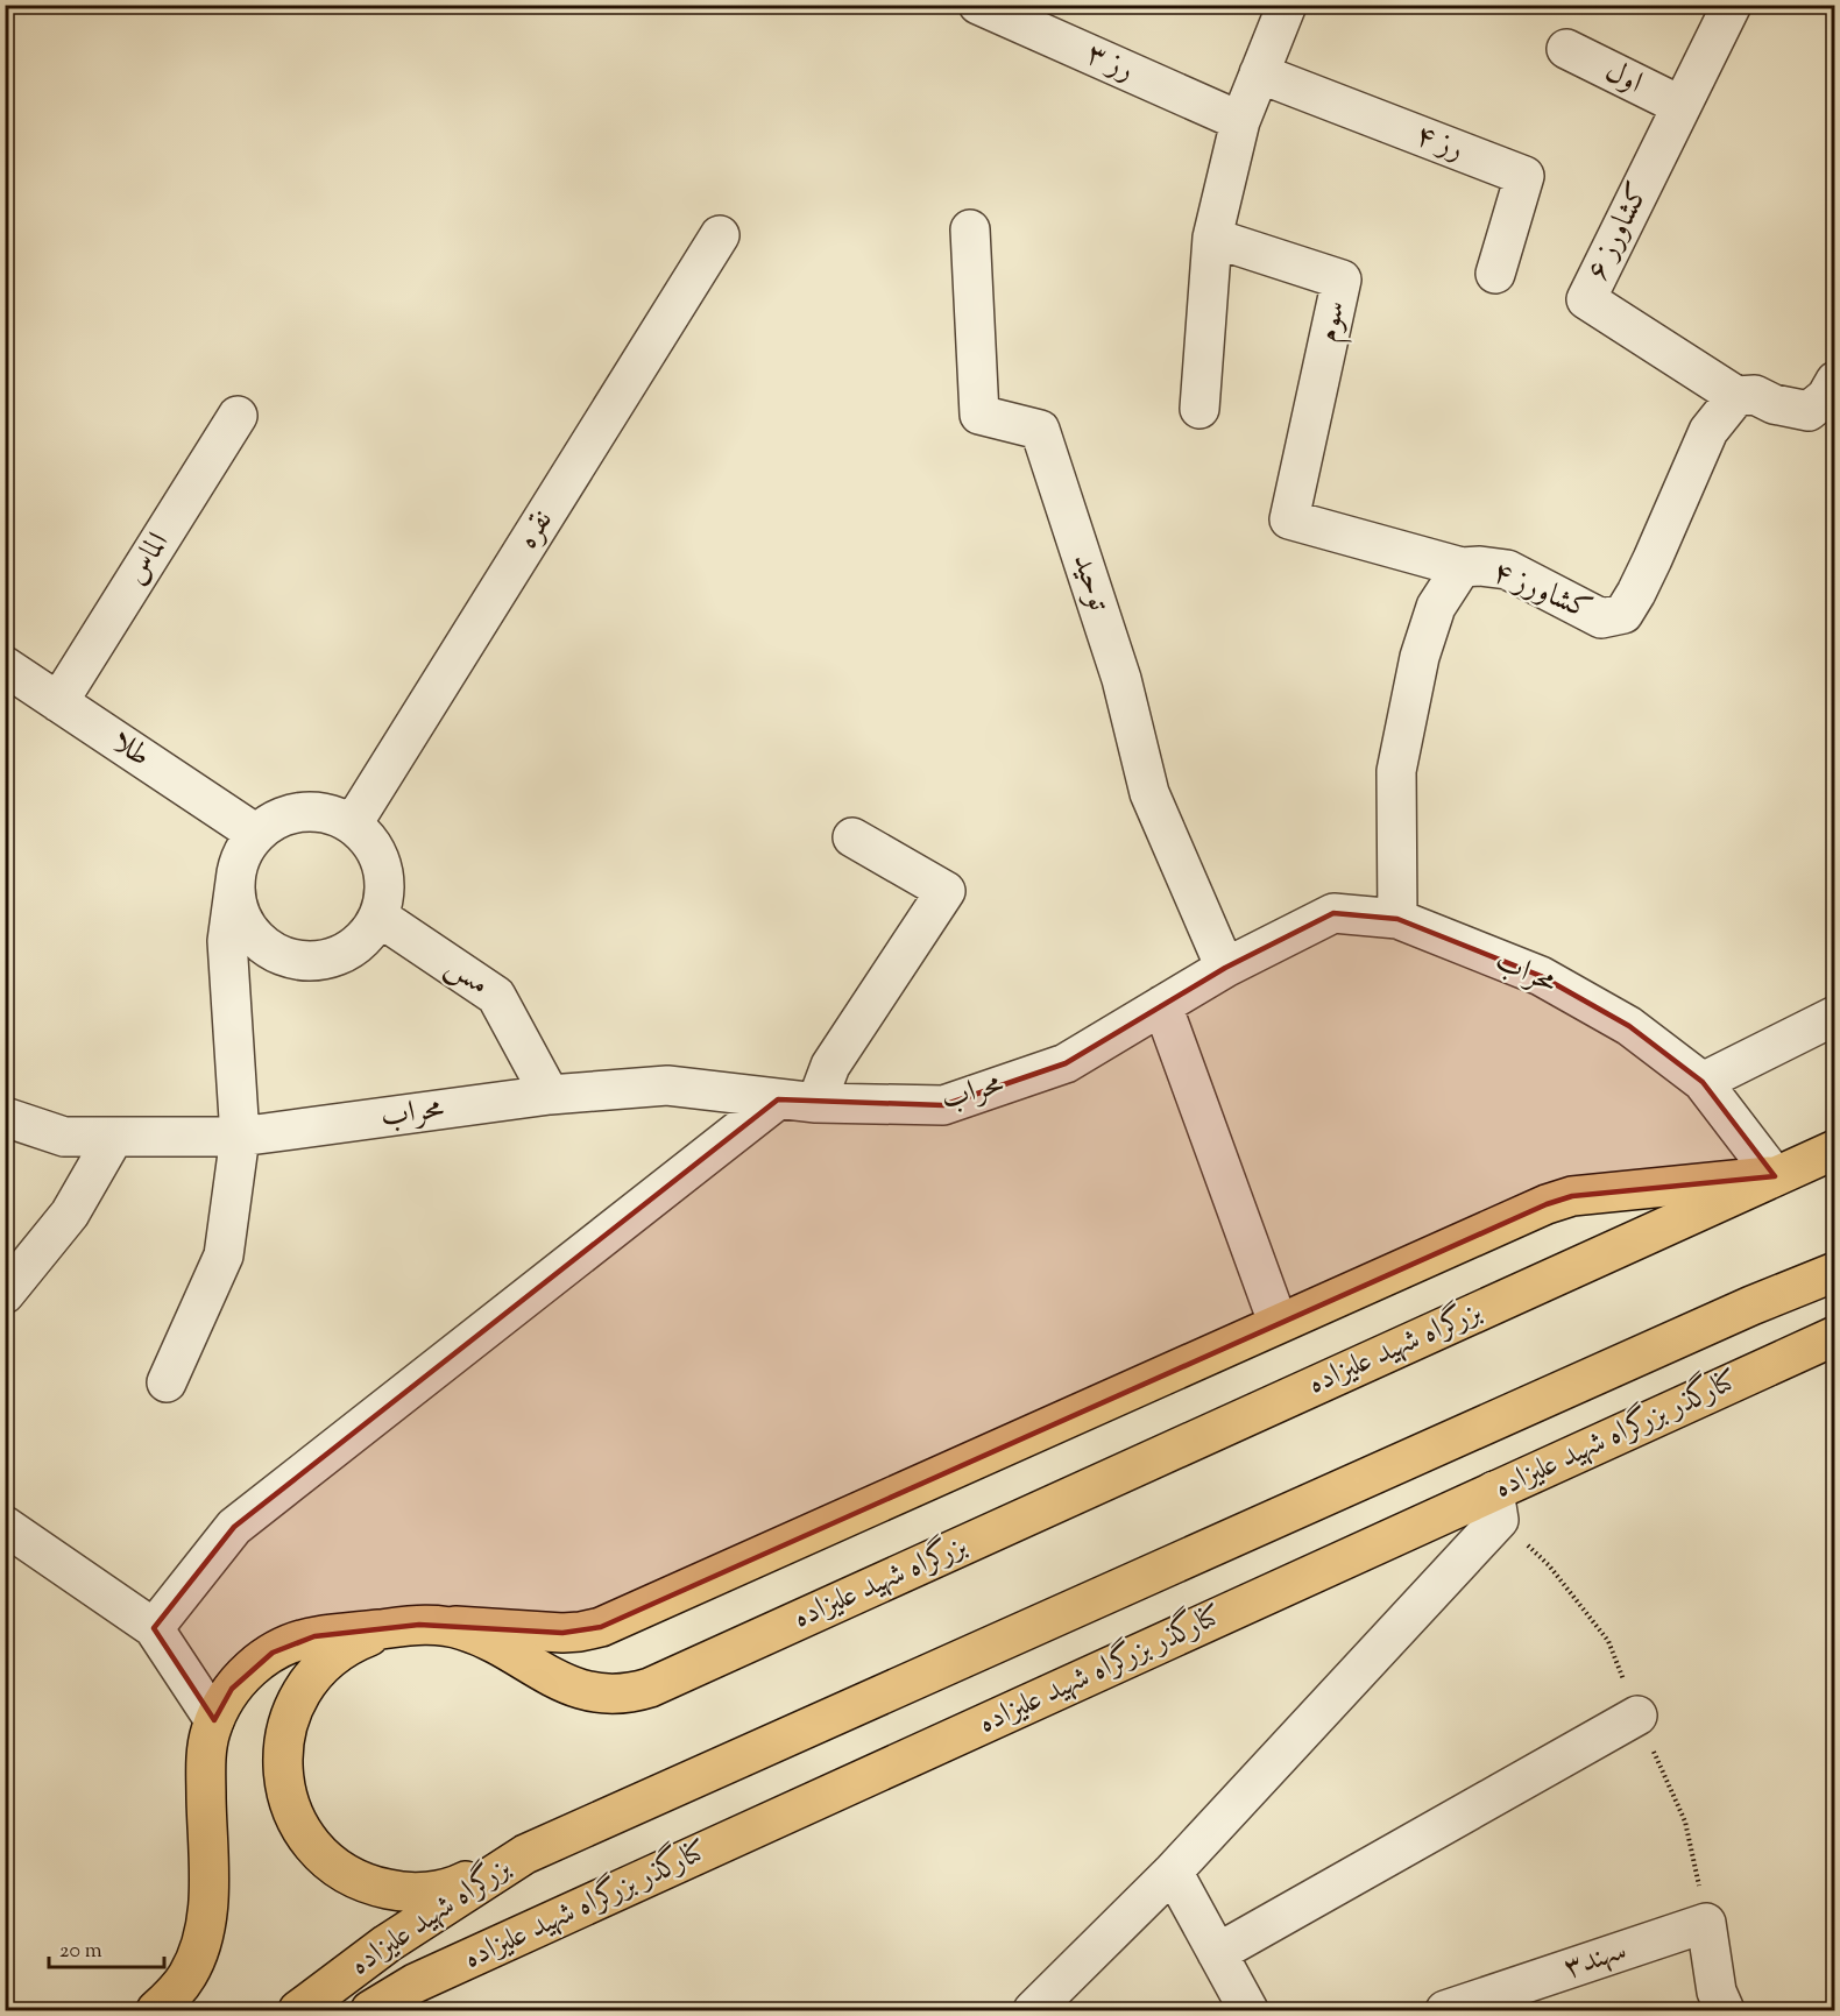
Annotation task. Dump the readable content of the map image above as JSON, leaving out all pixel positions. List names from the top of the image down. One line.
{"streets":{"main road":["بزرگراه شهید علیزاده","کنارگذر بزرگراه شهید علیزاده"],"street":["رز ۳","اول","رز ۴","کشاورز ۶","سوم","نقره","الماس","توحید","کشاورز ۴","طلا","محراب","مس","سهند۳"]},"crossings":[["اول","کشاورز ۶"],["کشاورز ۶","کشاورز ۴"],["سوم","کشاورز ۴"],["نقره","طلا"],["نقره","مس"],["الماس","طلا"],["توحید","محراب"],["کشاورز ۴","محراب"],["طلا","مس"],["محراب","مس"],["محراب","بزرگراه شهید علیزاده"]],"scale_bar":"20 m"}
